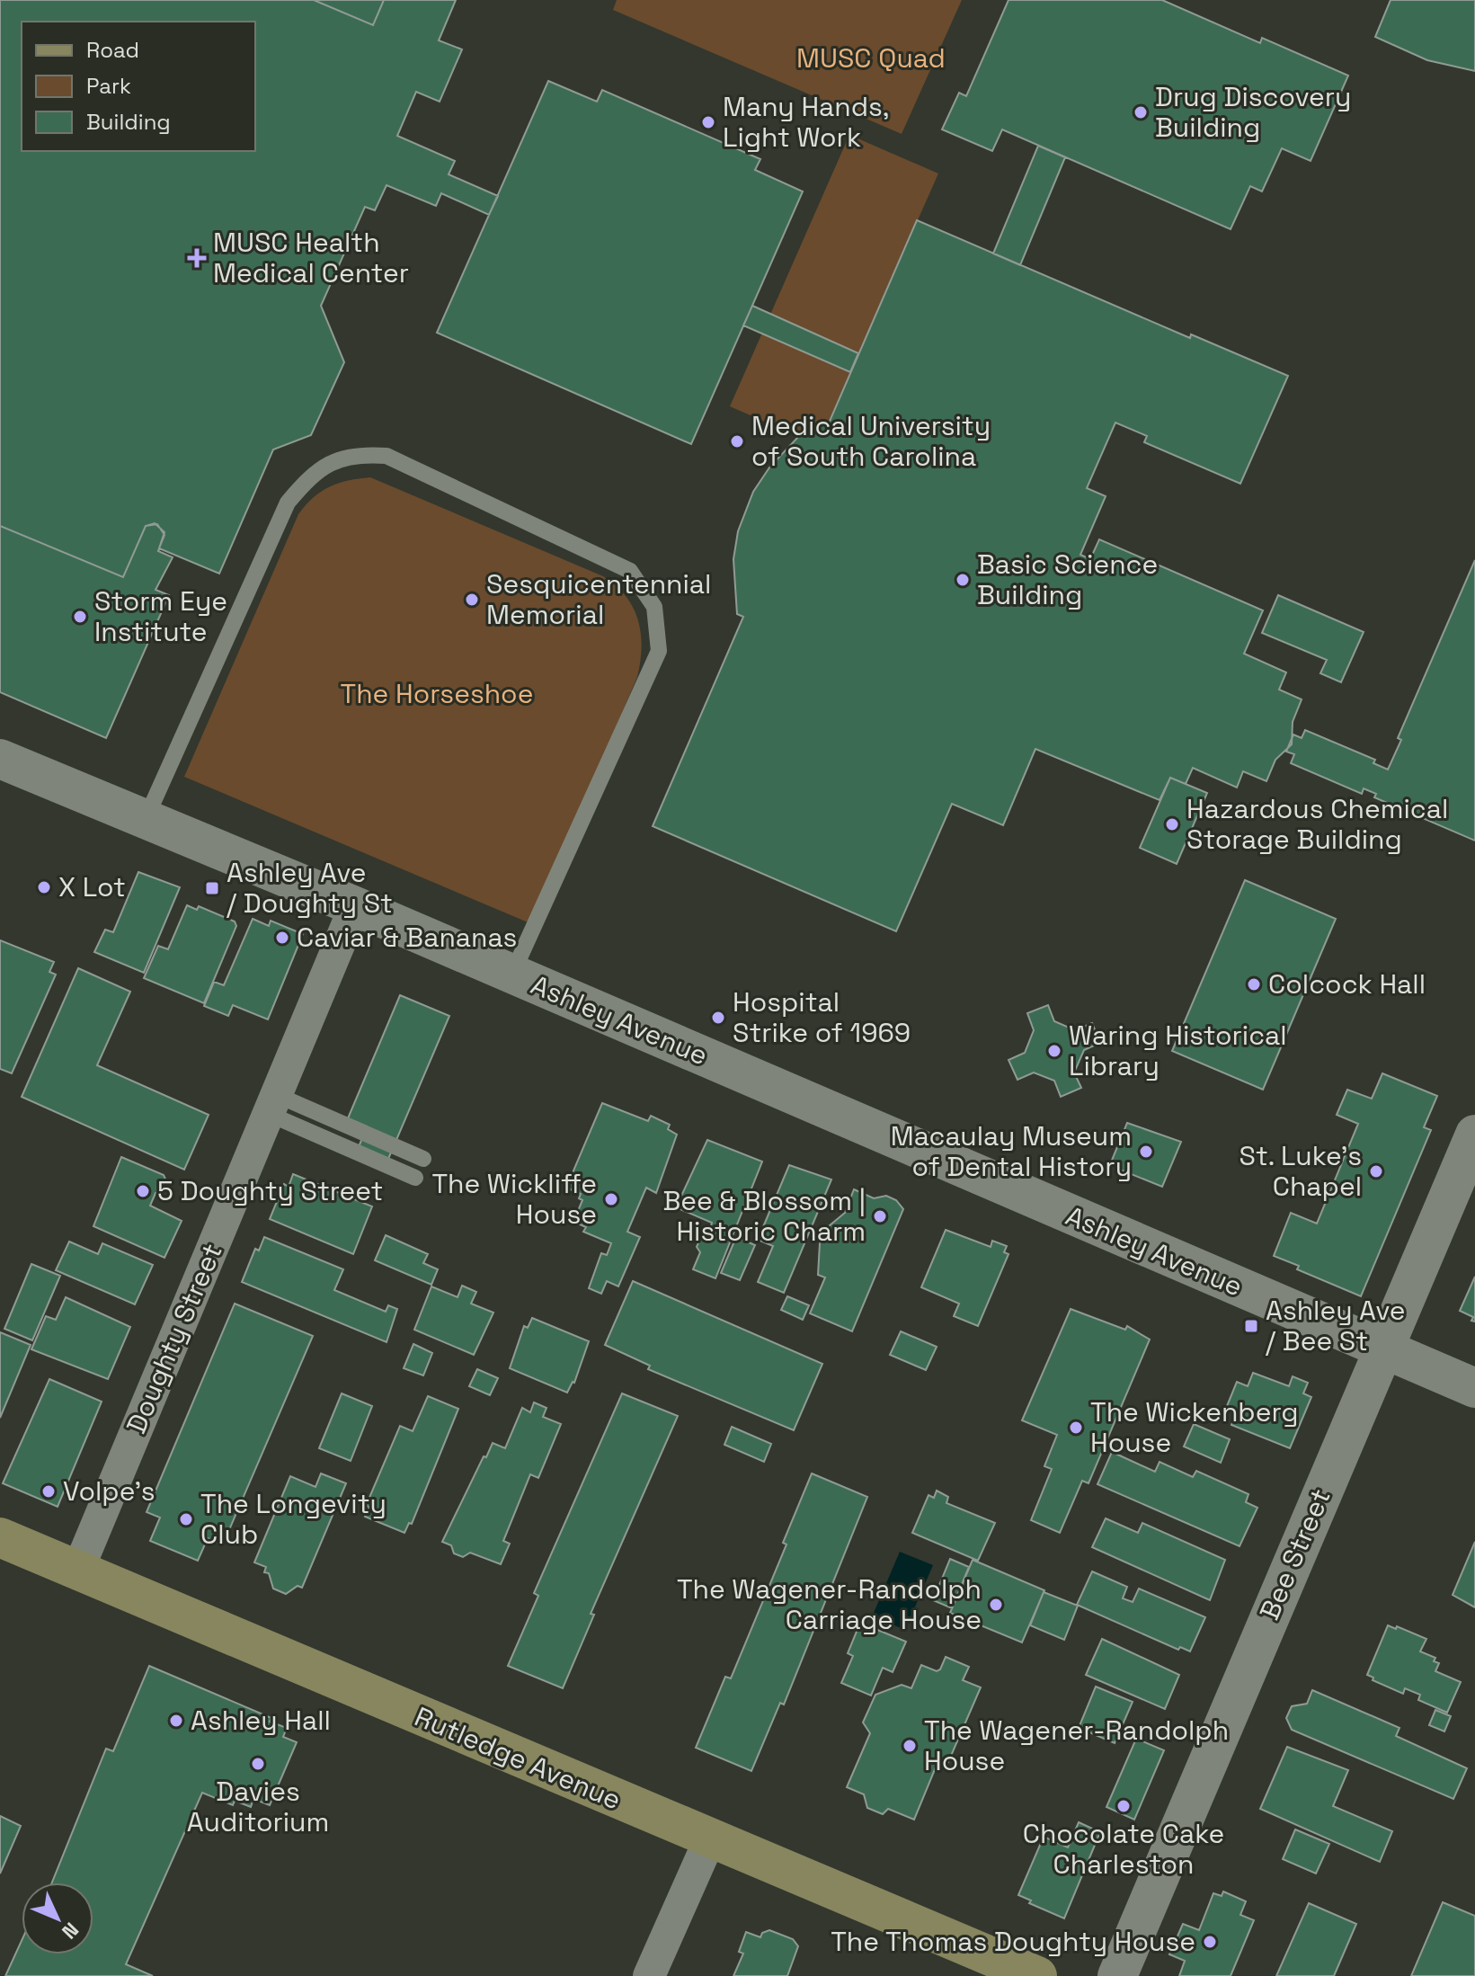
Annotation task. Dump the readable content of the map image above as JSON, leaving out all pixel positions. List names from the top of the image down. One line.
{"streets":{"main road":["Rutledge Avenue"],"street":["Ashley Avenue","Doughty Street","Bee Street"]},"crossings":[["Ashley Avenue","Doughty Street"],["Ashley Avenue","Bee Street"],["Doughty Street","Rutledge Avenue"]],"parks":["MUSC Quad","The Horseshoe"],"places":{"other":["Drug Discovery Building","Many Hands, Light Work","Medical University of South Carolina","Basic Science Building","Sesquicentennial Memorial","Storm Eye Institute","Hazardous Chemical Storage Building","X Lot","Caviar & Bananas","Colcock Hall","Hospital Strike of 1969","Waring Historical Library","Macaulay Museum of Dental History","St. Luke's Chapel","5 Doughty Street","The Wickliffe House","Bee & Blossom | Historic Charm","The Wickenberg House","Volpe's","The Longevity Club","The Wagener-Randolph Carriage House","Ashley Hall","The Wagener-Randolph House","Davies Auditorium","Chocolate Cake Charleston","The Thomas Doughty House"],"health":["MUSC Health Medical Center"],"transit":["Ashley Ave / Doughty St","Ashley Ave / Bee St"]},"legend":["Road","Park","Building"],"north":"bottom right"}
